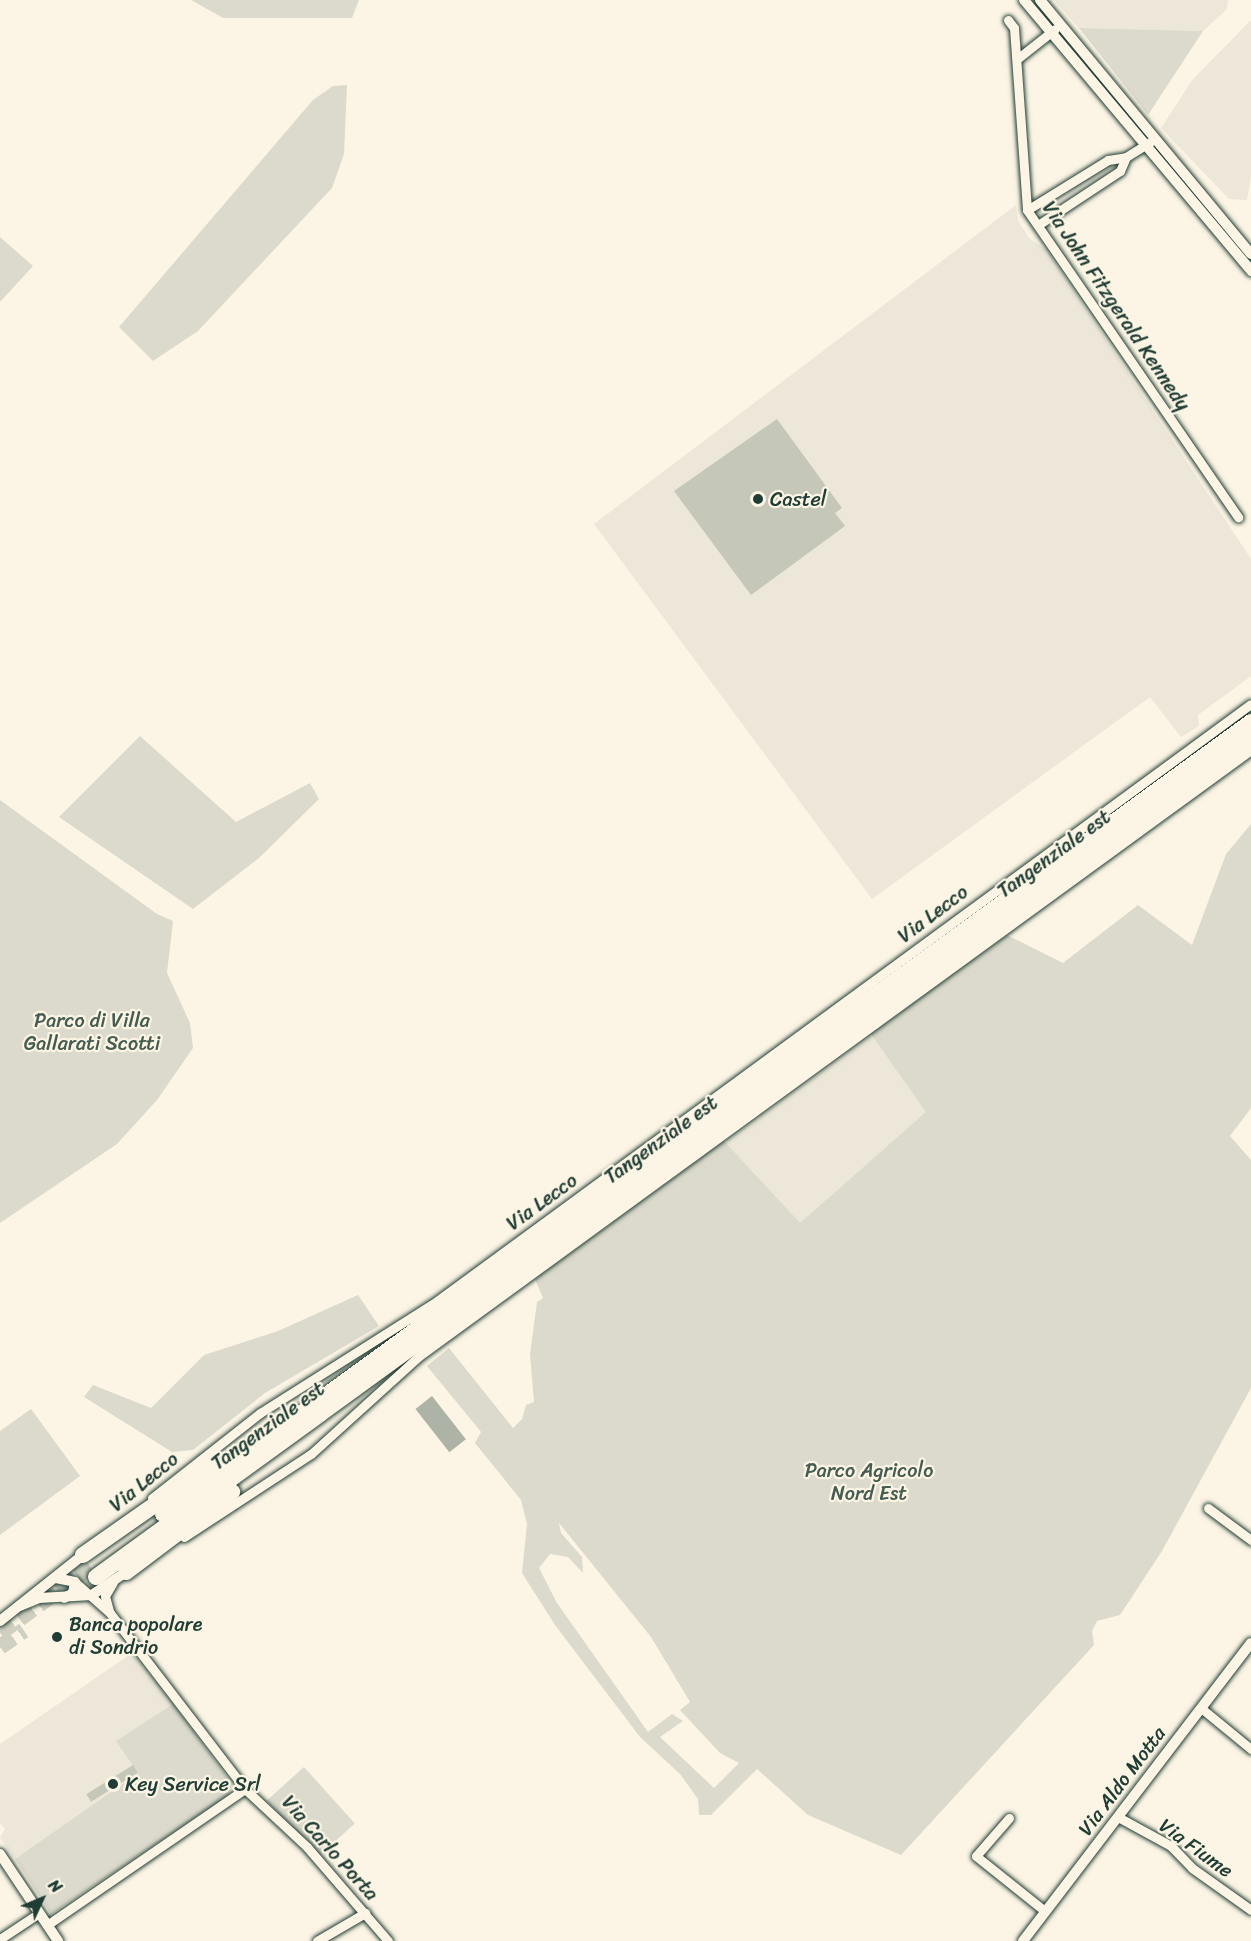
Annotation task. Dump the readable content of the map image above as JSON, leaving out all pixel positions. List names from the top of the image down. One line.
{"streets":{"highway":["Tangenziale est"],"street":["Via John Fitzgerald Kennedy","Via Lecco","Via Aldo Motta","Via Carlo Porta","Via Fiume"]},"crossings":[["Tangenziale est","Via Lecco"],["Via Lecco","Via Carlo Porta"],["Via Aldo Motta","Via Fiume"]],"parks":["Parco di Villa Gallarati Scotti","Parco Agricolo Nord Est"],"places":["Castel","Banca popolare di Sondrio","Key Service Srl"],"north":"top right"}
